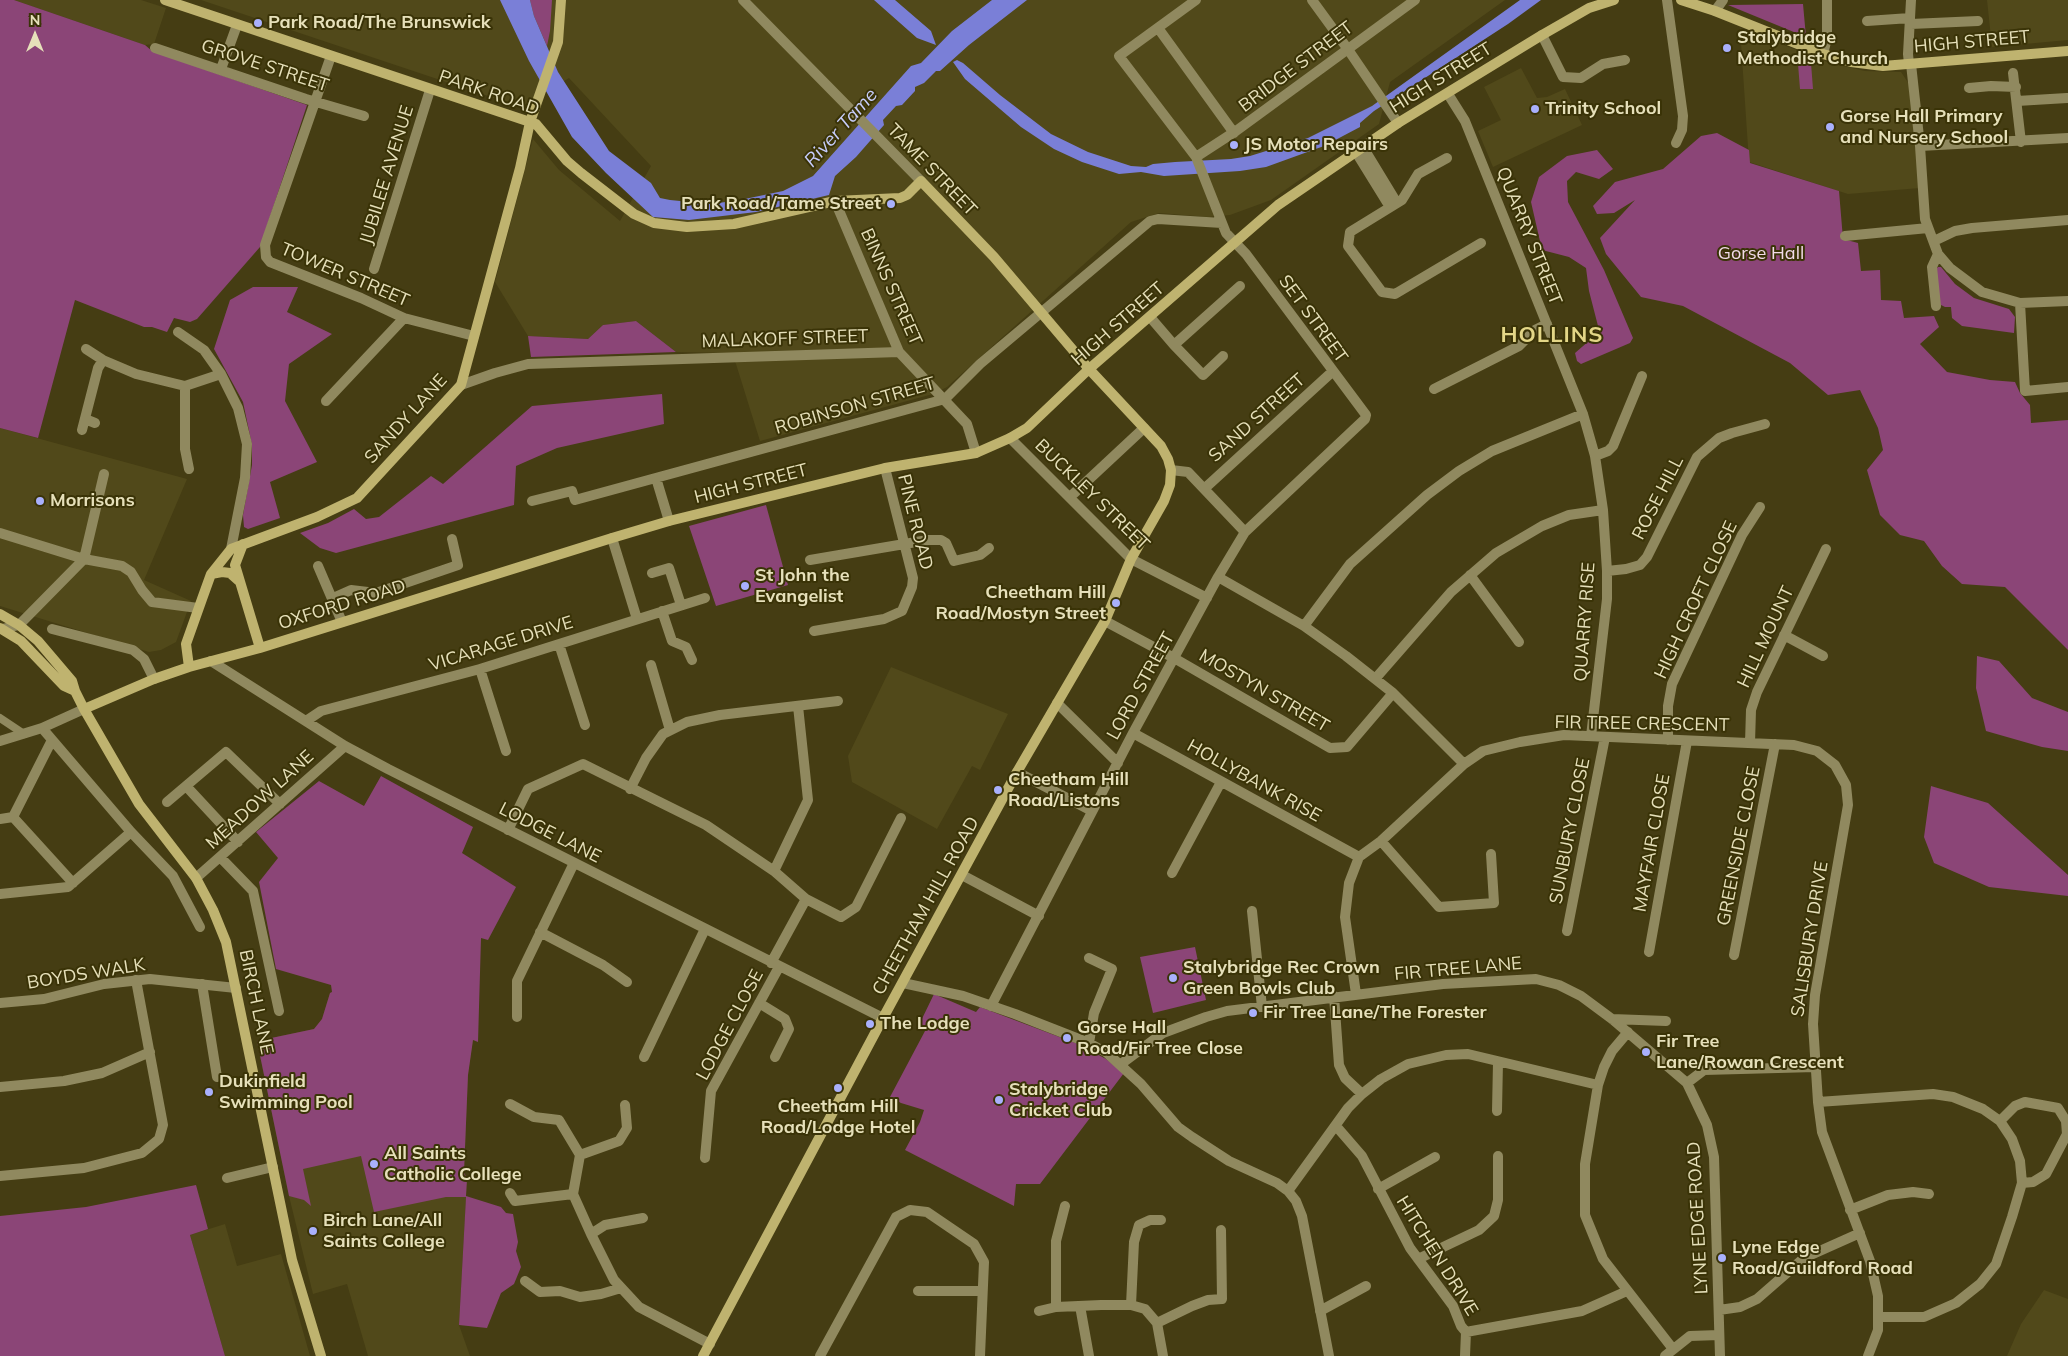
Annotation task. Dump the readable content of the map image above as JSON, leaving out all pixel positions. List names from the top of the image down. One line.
{"streets":{"main road":["HIGH STREET","PARK ROAD","TAME STREET","SANDY LANE","OXFORD ROAD","CHEETHAM HILL ROAD","BIRCH LANE"],"street":["GROVE STREET","BRIDGE STREET","JUBILEE AVENUE","QUARRY STREET","TOWER STREET","BINNS STREET","SET STREET","MALAKOFF STREET","ROBINSON STREET","SAND STREET","BUCKLEY STREET","ROSE HILL","PINE ROAD","HIGH CROFT CLOSE","QUARRY RISE","HILL MOUNT","VICARAGE DRIVE","LORD STREET","MOSTYN STREET","FIR TREE CRESCENT","HOLLYBANK RISE","MEADOW LANE","SUNBURY CLOSE","LODGE LANE","MAYFAIR CLOSE","GREENSIDE CLOSE","SALISBURY DRIVE","FIR TREE LANE","BOYDS WALK","LODGE CLOSE","LYNE EDGE ROAD","HITCHEN DRIVE"]},"crossings":[["HIGH STREET","TAME STREET"],["HIGH STREET","QUARRY STREET"],["HIGH STREET","BINNS STREET"],["HIGH STREET","SET STREET"],["HIGH STREET","BUCKLEY STREET"],["HIGH STREET","PINE ROAD"],["HIGH STREET","OXFORD ROAD"],["GROVE STREET","TOWER STREET"],["BRIDGE STREET","SET STREET"],["PARK ROAD","TAME STREET"],["PARK ROAD","JUBILEE AVENUE"],["PARK ROAD","TOWER STREET"],["PARK ROAD","BINNS STREET"],["PARK ROAD","SANDY LANE"],["TAME STREET","ROBINSON STREET"],["TAME STREET","CHEETHAM HILL ROAD"],["QUARRY STREET","QUARRY RISE"],["TOWER STREET","SANDY LANE"],["BINNS STREET","MALAKOFF STREET"],["BINNS STREET","ROBINSON STREET"],["SET STREET","ROBINSON STREET"],["SET STREET","SAND STREET"],["SET STREET","LORD STREET"],["MALAKOFF STREET","SANDY LANE"],["SANDY LANE","OXFORD ROAD"],["BUCKLEY STREET","LORD STREET"],["BUCKLEY STREET","CHEETHAM HILL ROAD"],["ROSE HILL","QUARRY RISE"],["HIGH CROFT CLOSE","FIR TREE CRESCENT"],["OXFORD ROAD","LODGE LANE"],["OXFORD ROAD","BIRCH LANE"],["QUARRY RISE","FIR TREE CRESCENT"],["HILL MOUNT","FIR TREE CRESCENT"],["VICARAGE DRIVE","LODGE LANE"],["LORD STREET","MOSTYN STREET"],["LORD STREET","HOLLYBANK RISE"],["MOSTYN STREET","CHEETHAM HILL ROAD"],["FIR TREE CRESCENT","HOLLYBANK RISE"],["FIR TREE CRESCENT","SUNBURY CLOSE"],["FIR TREE CRESCENT","MAYFAIR CLOSE"],["FIR TREE CRESCENT","GREENSIDE CLOSE"],["FIR TREE CRESCENT","SALISBURY DRIVE"],["MEADOW LANE","LODGE LANE"],["MEADOW LANE","BIRCH LANE"],["LODGE LANE","CHEETHAM HILL ROAD"],["LODGE LANE","LODGE CLOSE"],["GREENSIDE CLOSE","SALISBURY DRIVE"],["FIR TREE LANE","LYNE EDGE ROAD"],["BOYDS WALK","BIRCH LANE"]],"districts":["HOLLINS"],"water":["River Tame"],"parks":["Gorse Hall"],"places":["Park Road/The Brunswick","Stalybridge Methodist Church","Trinity School","Gorse Hall Primary and Nursery School","JS Motor Repairs","Park Road/Tame Street","Morrisons","St John the Evangelist","Cheetham Hill Road/Mostyn Street","Cheetham Hill Road/Listons","Stalybridge Rec Crown Green Bowls Club","Fir Tree Lane/The Forester","The Lodge","Gorse Hall Road/Fir Tree Close","Fir Tree Lane/Rowan Crescent","Cheetham Hill Road/Lodge Hotel","Dukinfield Swimming Pool","Stalybridge Cricket Club","All Saints Catholic College","Birch Lane/All Saints College","Lyne Edge Road/Guildford Road"],"north":"top"}
